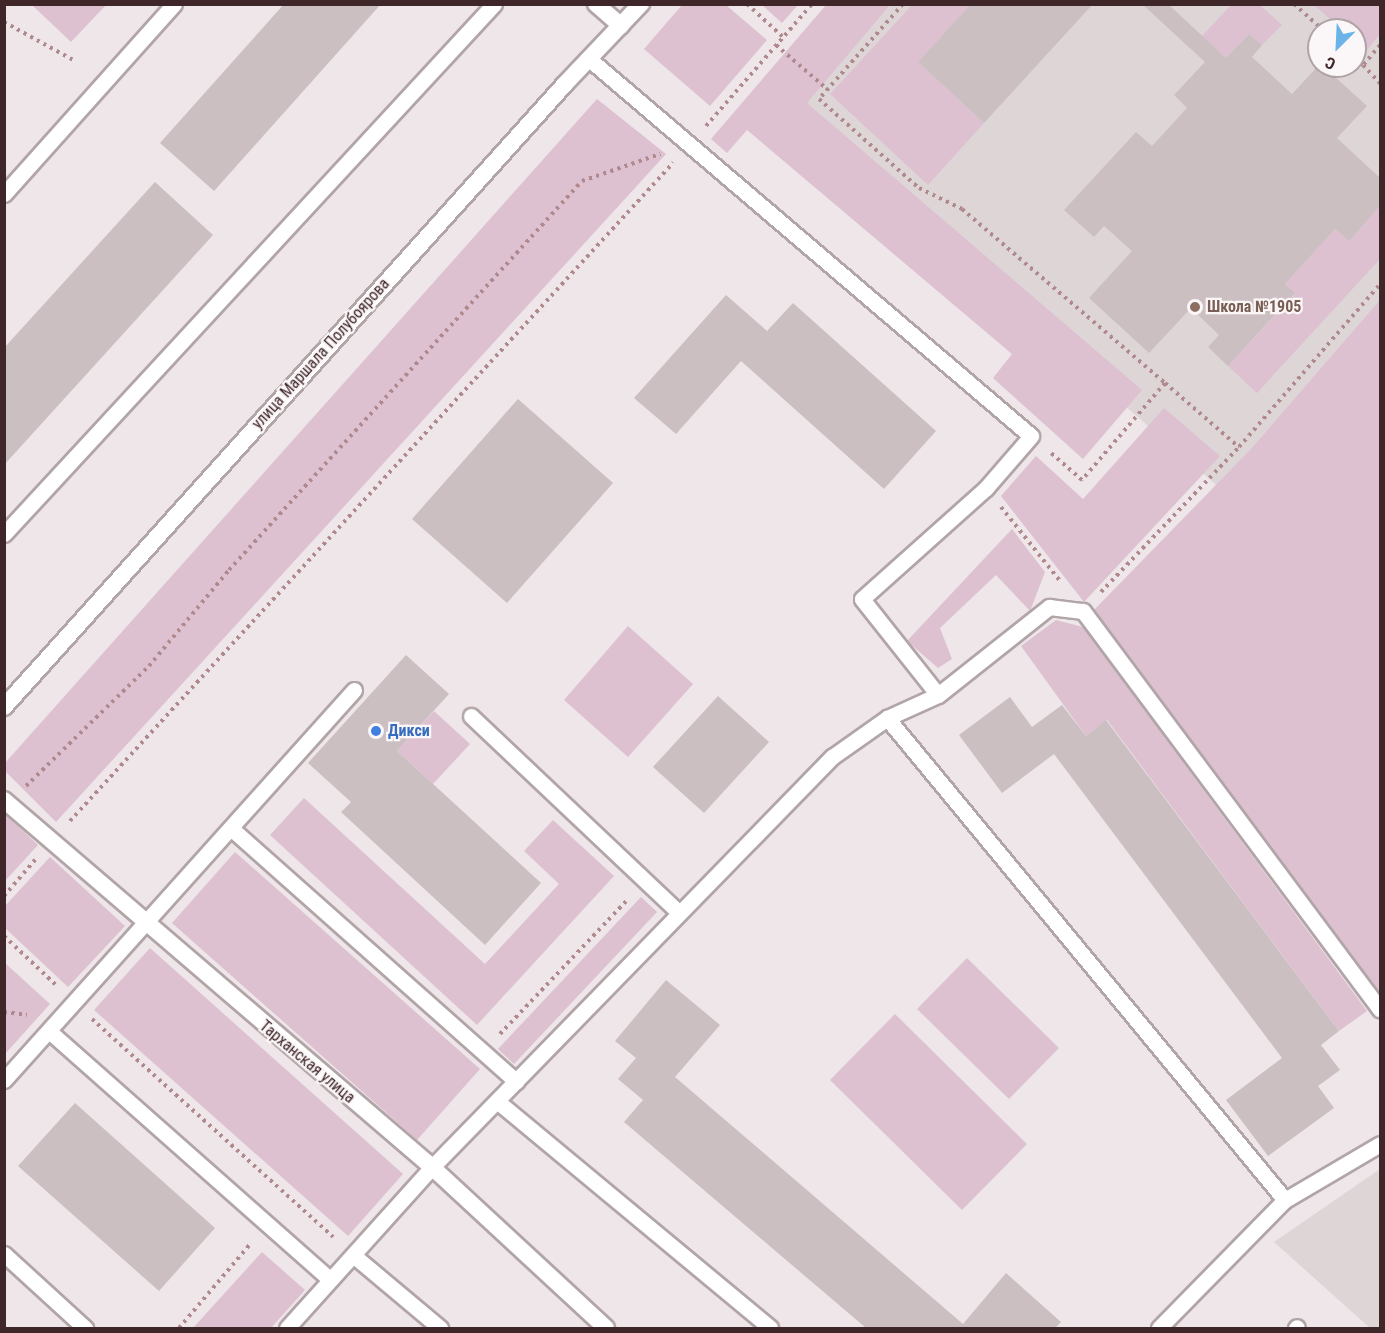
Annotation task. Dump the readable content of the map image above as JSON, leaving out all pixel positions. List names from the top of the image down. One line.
{"streets":{"street":["улица Маршала Полубоярова","Тарханская улица"]},"places":["Школа №1905","Дикси"],"north":"bottom left"}
